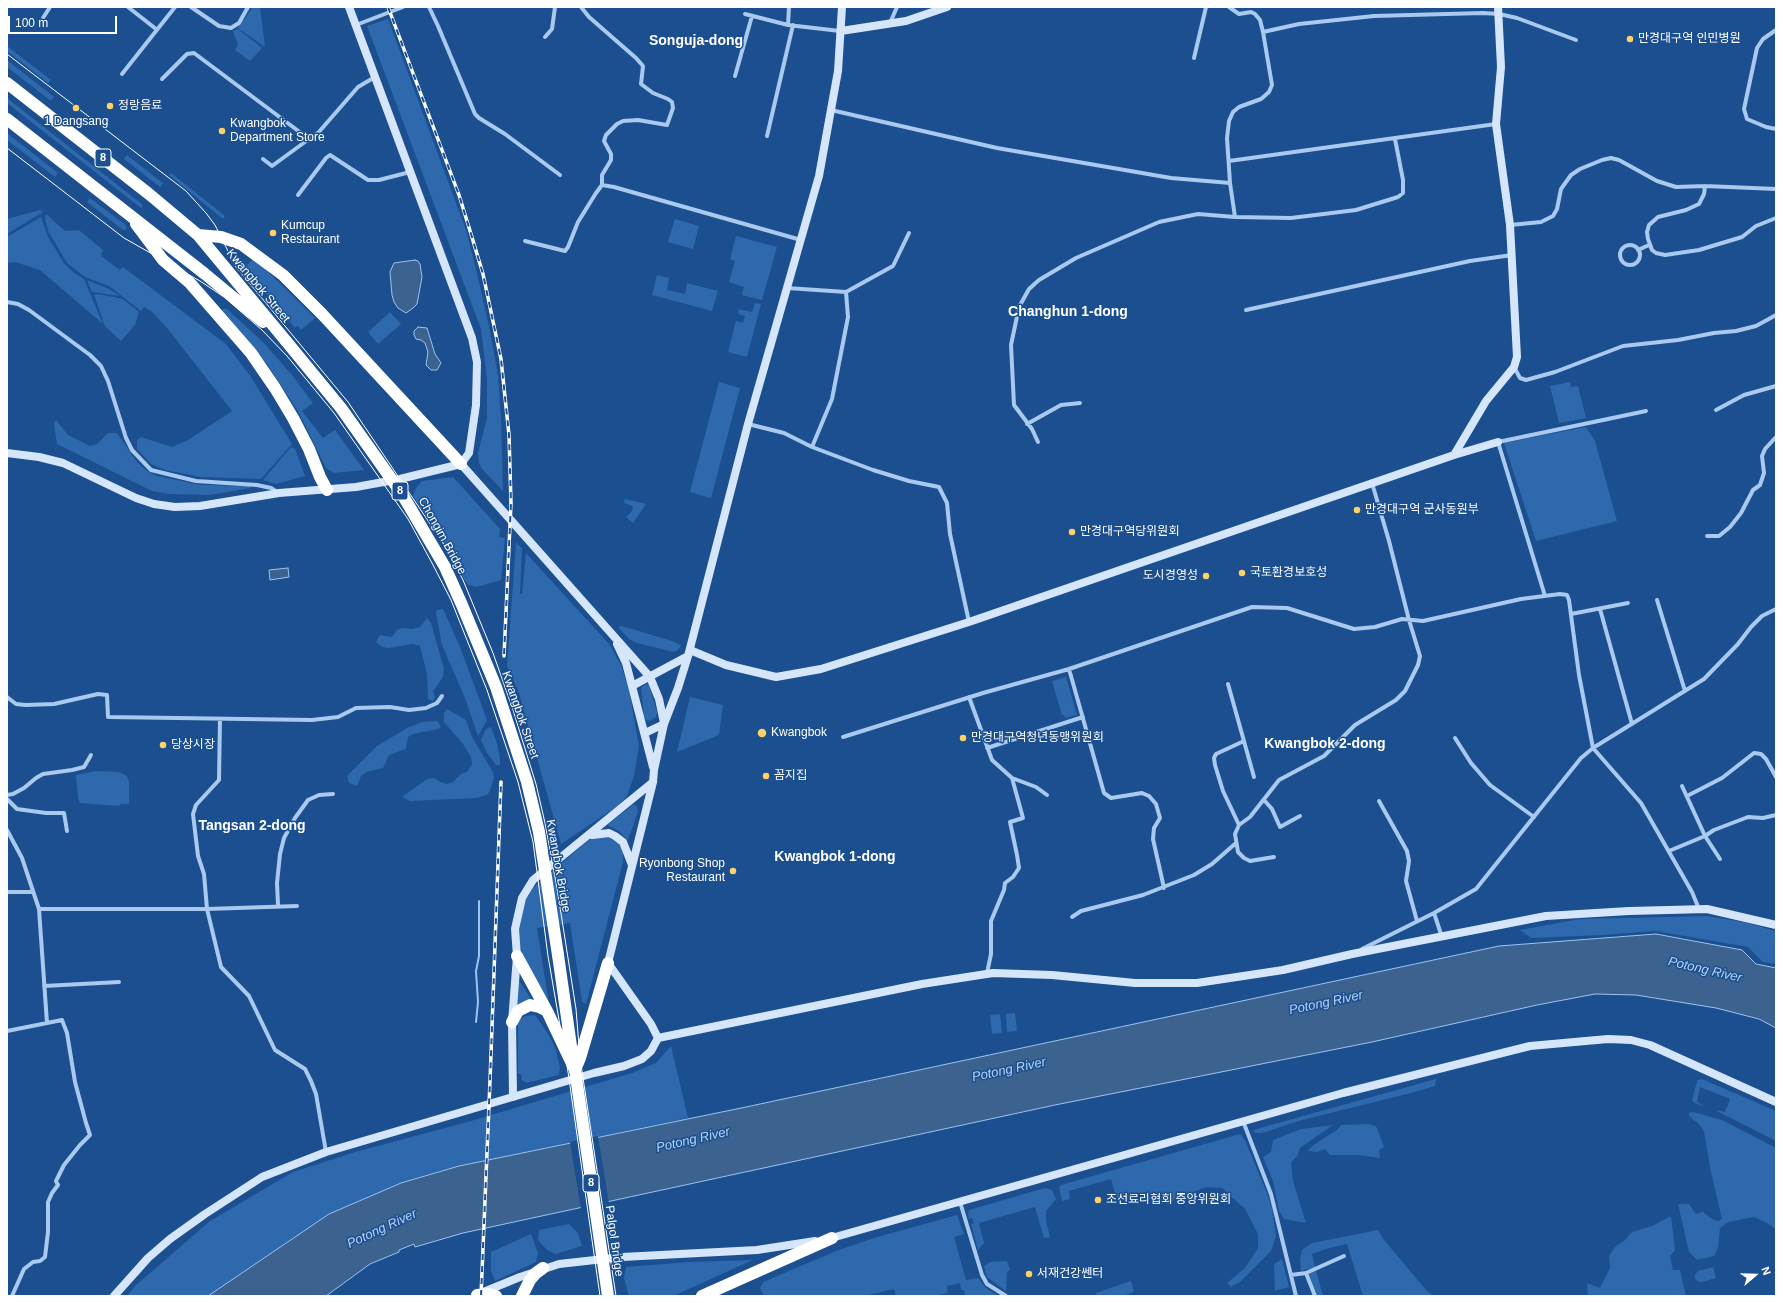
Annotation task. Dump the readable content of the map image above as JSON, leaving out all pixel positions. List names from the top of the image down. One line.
{"streets":{"highway":["8","Kwangbok Street","Chongim Bridge","Kwangbok Bridge","Palgol Bridge"]},"crossings":[["Kwangbok Street","Chongim Bridge"],["Kwangbok Street","Kwangbok Bridge"],["Kwangbok Bridge","Palgol Bridge"]],"districts":["Songuja-dong","Changhun 1-dong","Kwangbok 2-dong","Tangsan 2-dong","Kwangbok 1-dong"],"water":["Potong River"],"places":["만경대구역 인민병원","정랑음료","1 Dangsang","Kwangbok Department Store","Kumcup Restaurant","만경대구역 군사동원부","만경대구역당위원회","국토환경보호성","도시경영성","Kwangbok","만경대구역청년동맹위원회","당상시장","꼼지집","Ryonbong Shop Restaurant","조선료리협회 중앙위원회","서재건강쎈터"],"scale_bar":"100 m","north":"right"}
